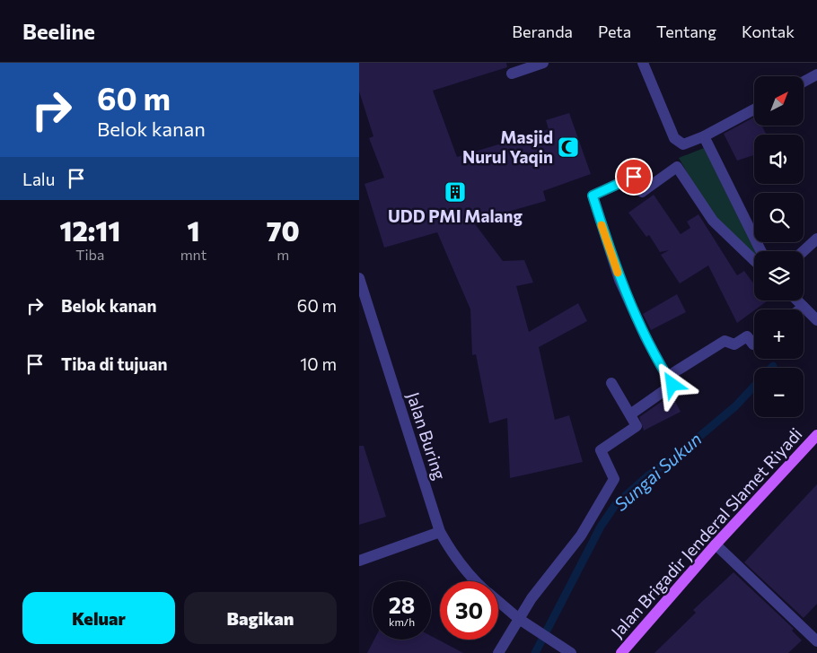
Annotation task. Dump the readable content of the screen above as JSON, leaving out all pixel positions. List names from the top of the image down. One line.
{"streets":{"main road":["Jalan Brigadir Jenderal Slamet Riyadi"],"street":["Jalan Buring"]},"water":["Sungai Sukun"],"places":{"mosque":["Masjid Nurul Yaqin"],"building":["UDD PMI Malang"]},"north":"top right","page":{"header":"Beeline","nav":["Beranda","Peta","Tentang","Kontak"],"turn":["60 m","Belok kanan"],"map_buttons":["+","−"],"then":"Lalu","eta":["12:11","Tiba","1","mnt","70","m"],"list":[{"name":"Belok kanan","value":"60 m"},{"name":"Tiba di tujuan","value":"10 m"}],"speed":"28 km/h","limit":"30","buttons":["Keluar","Bagikan"]}}
